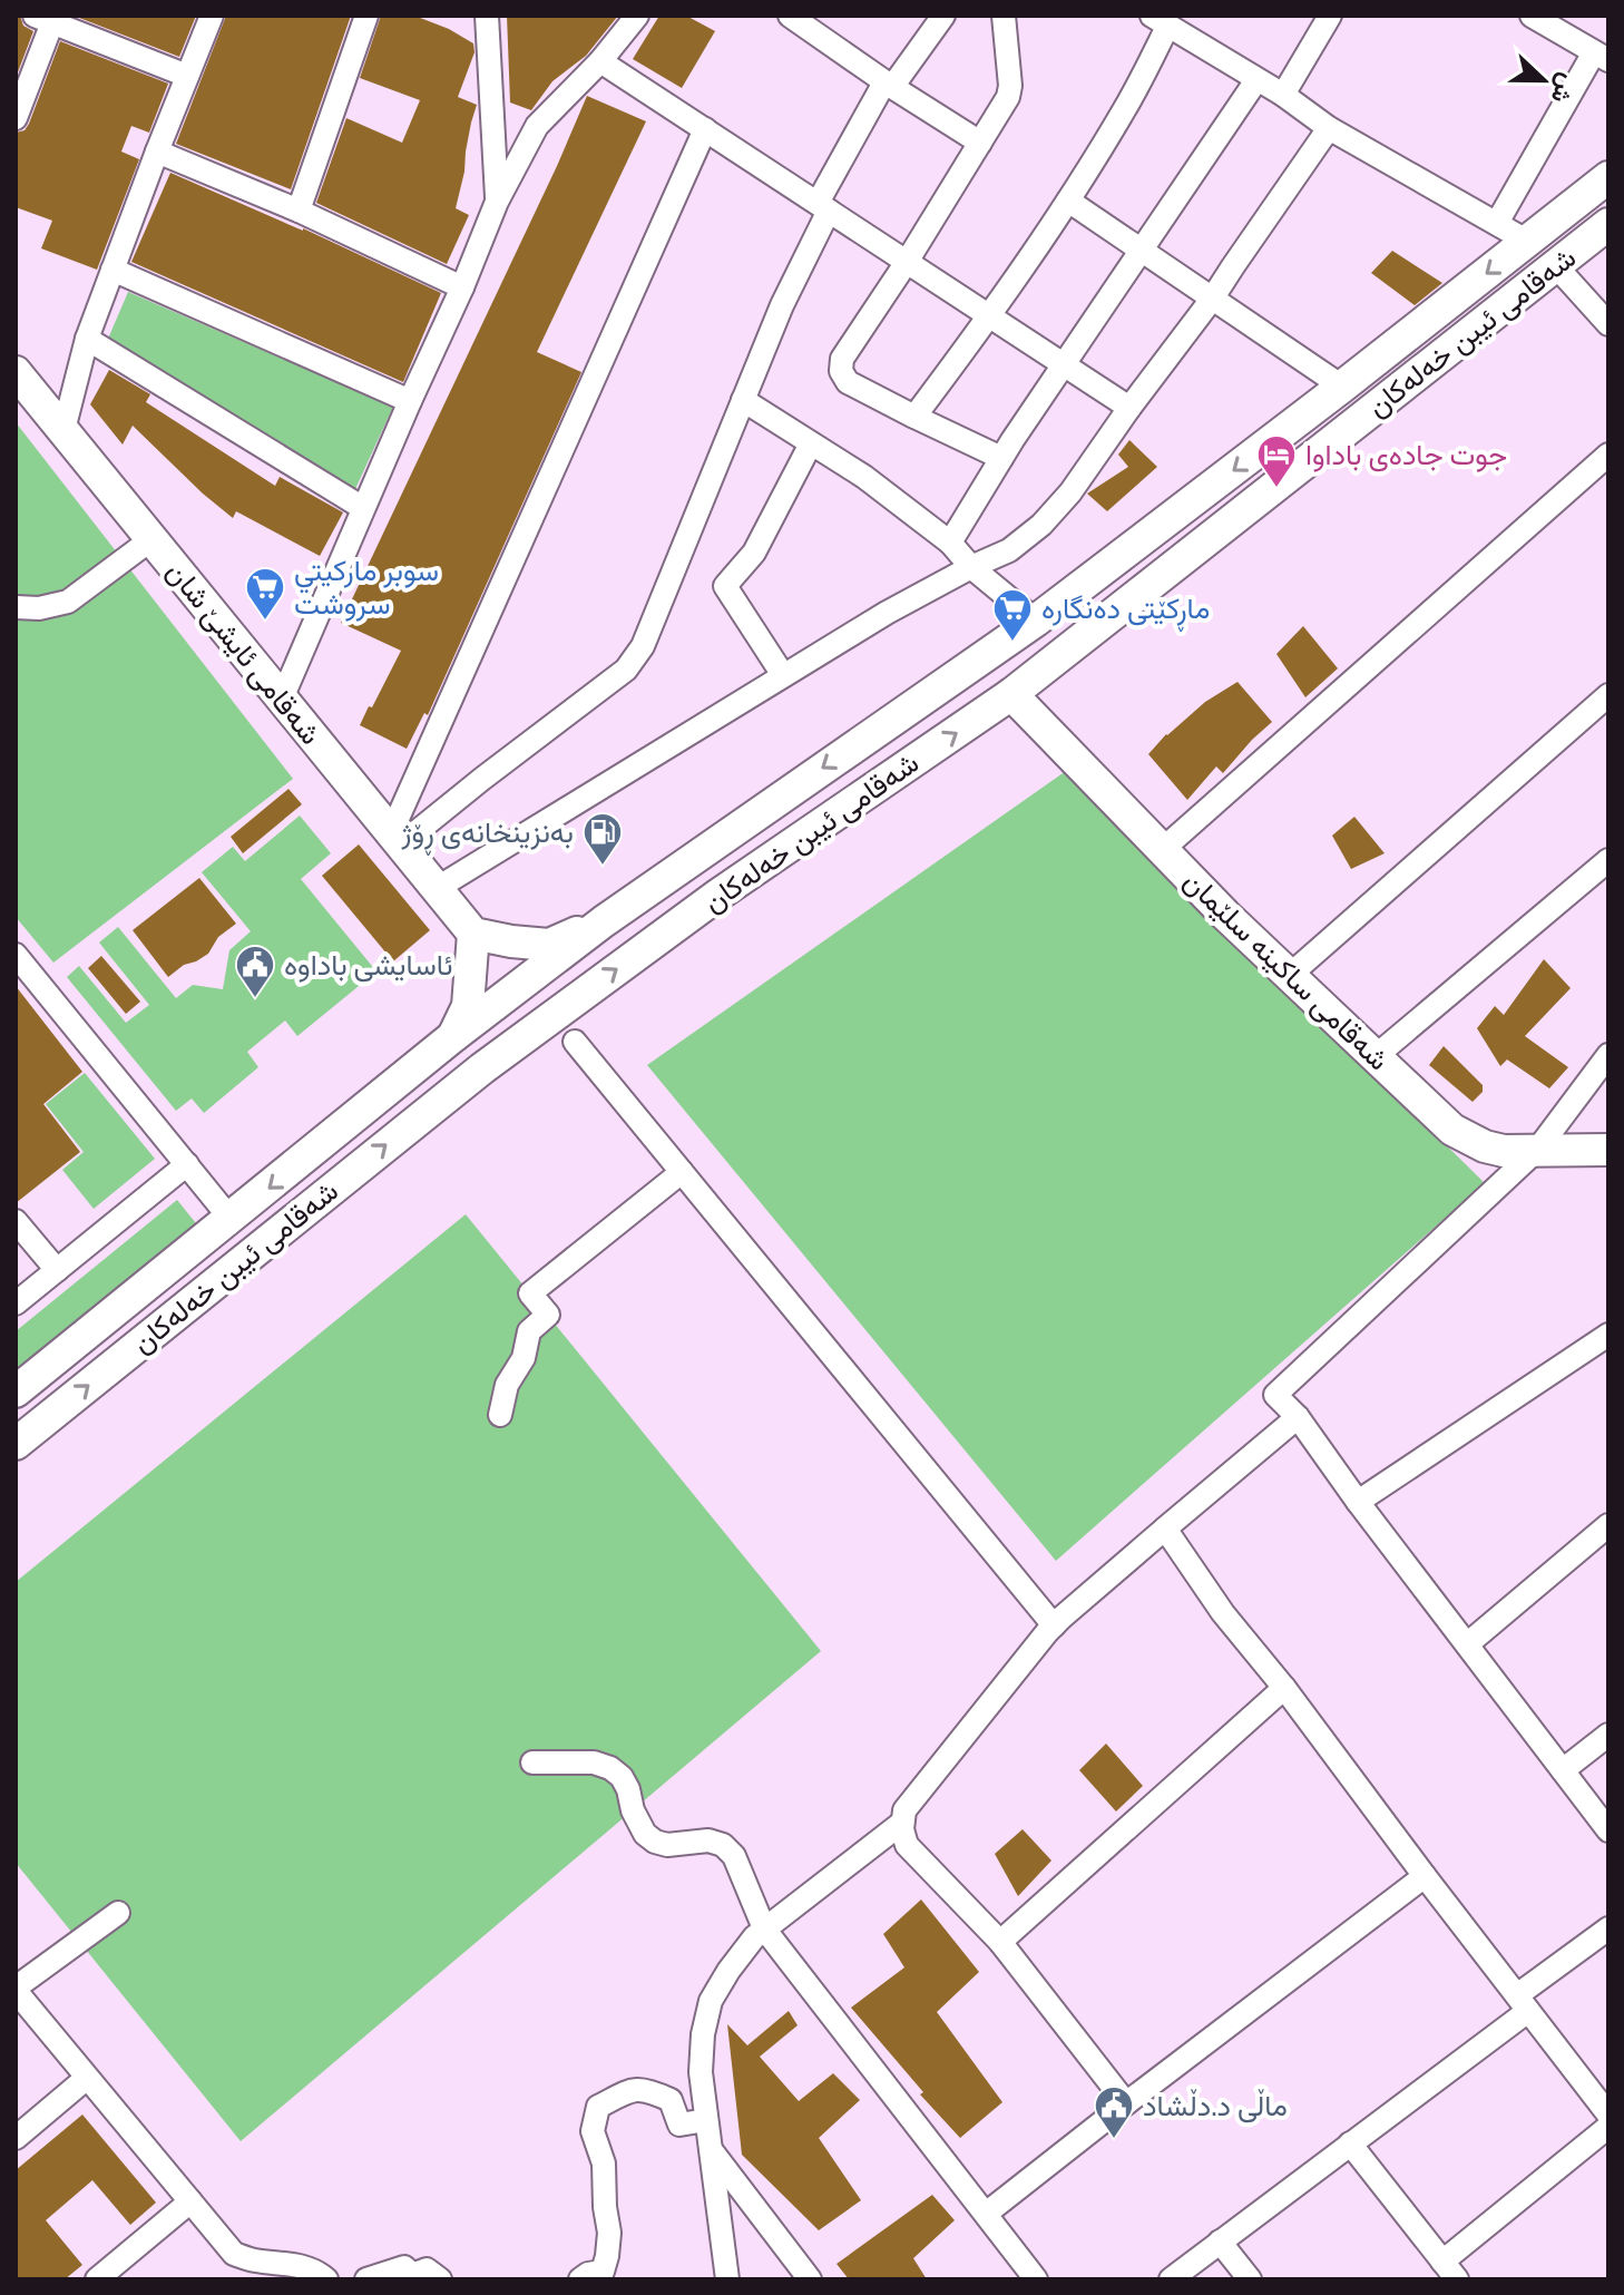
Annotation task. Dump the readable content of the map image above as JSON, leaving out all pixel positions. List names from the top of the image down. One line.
{"streets":{"main road":["شەقامی ئیبن خەلەکان","شەقامی ئایشێ شان","شەقامی ساکینە سلێمان"]},"crossings":[["شەقامی ئیبن خەلەکان","شەقامی ساکینە سلێمان"]],"places":{"hotel":["جوت جادەی باداوا"],"supermarket":["سوبر ماركيتي سروشت","ماڕكێتی دەنگارە"],"fuel station":["بەنزینخانەی ڕۆژ"],"public building":["ئاسايشى باداوه","ماڵی د.دڵشاد"]},"north":"right"}
